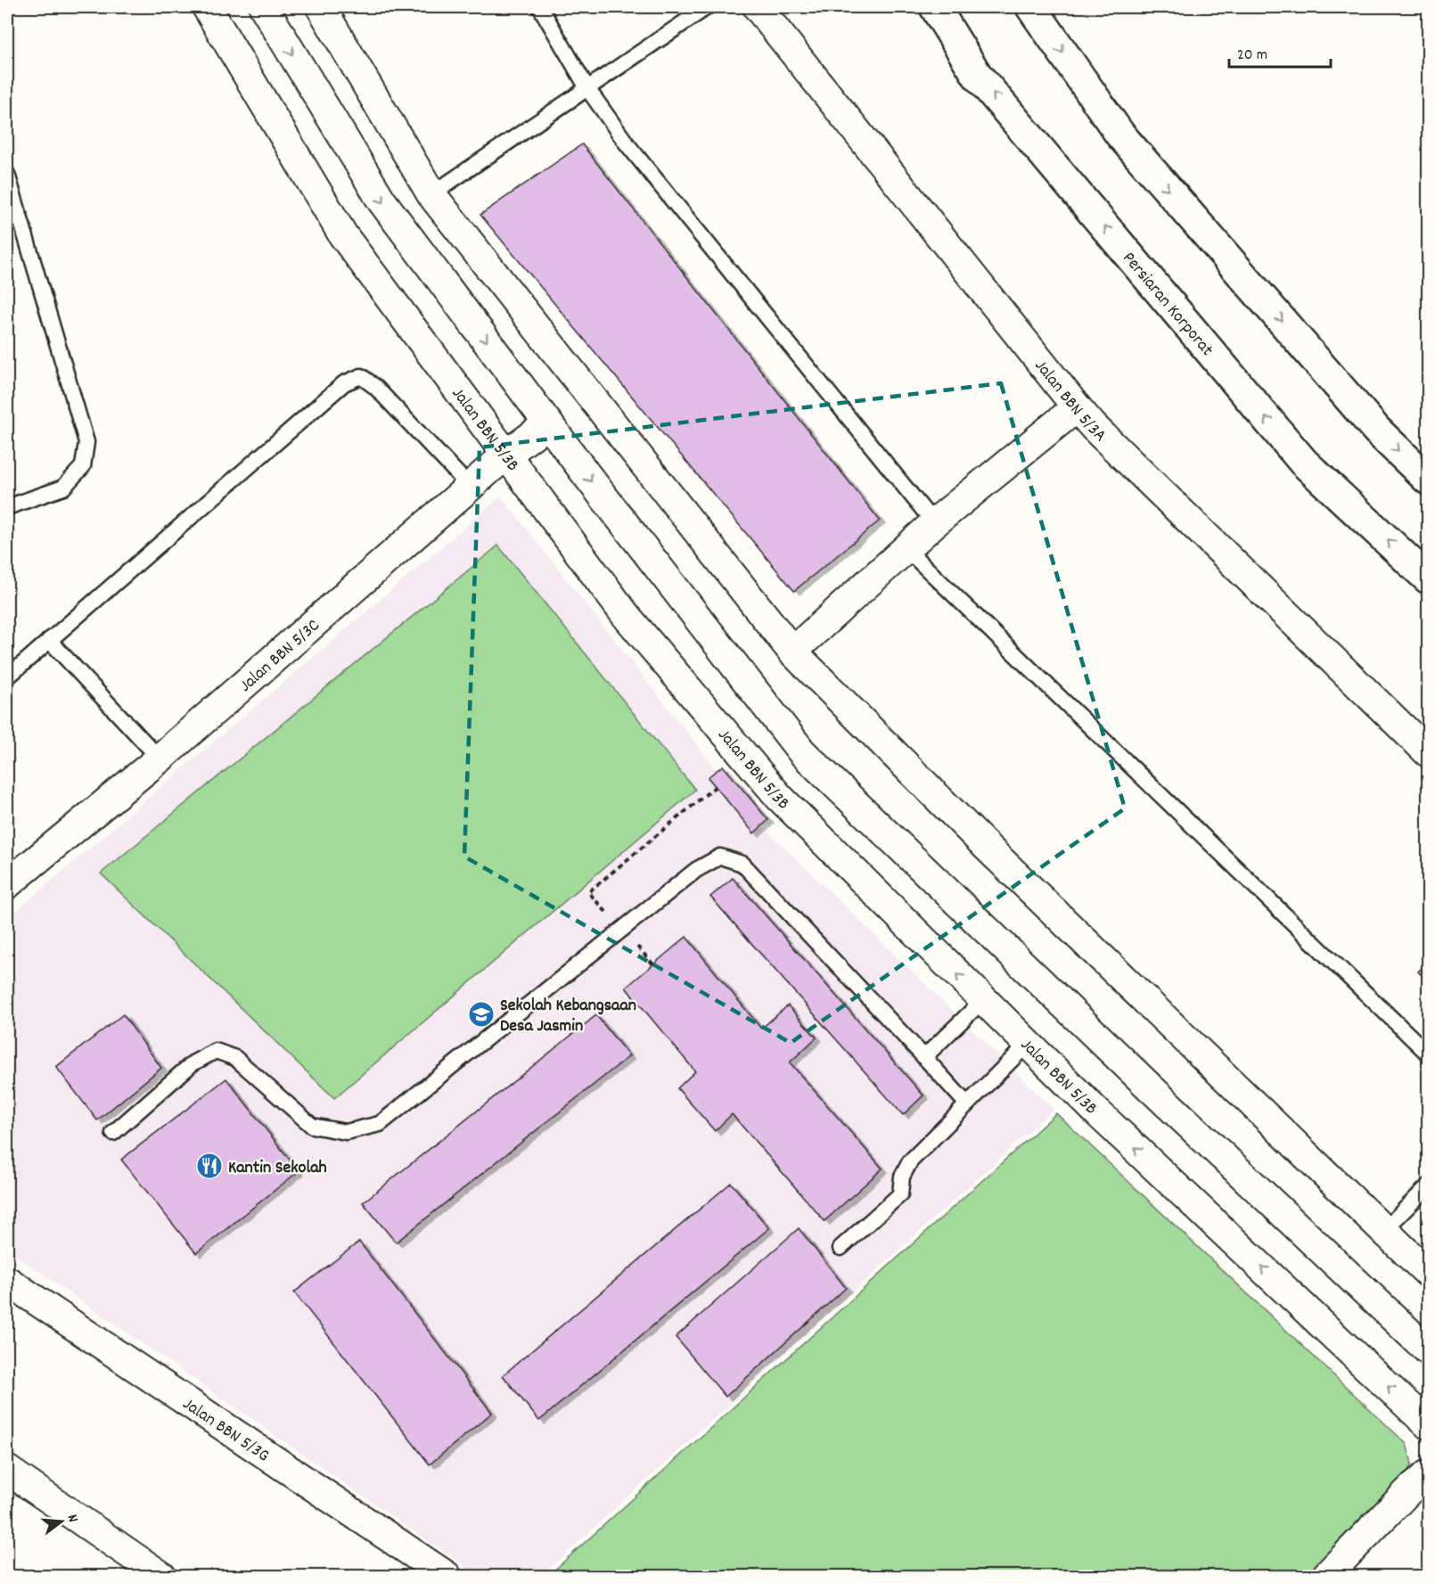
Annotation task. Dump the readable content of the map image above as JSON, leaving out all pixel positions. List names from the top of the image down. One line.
{"streets":{"main road":["Persiaran Korporat"],"street":["Jalan BBN 5/3A","Jalan BBN 5/3B","Jalan BBN 5/3C","Jalan BBN 5/3G"]},"crossings":[["Jalan BBN 5/3B","Jalan BBN 5/3C"]],"places":{"school or university":["Sekolah Kebangsaan Desa Jasmin"],"restaurant":["Kantin Sekolah"]},"scale_bar":"20 m","north":"right"}
